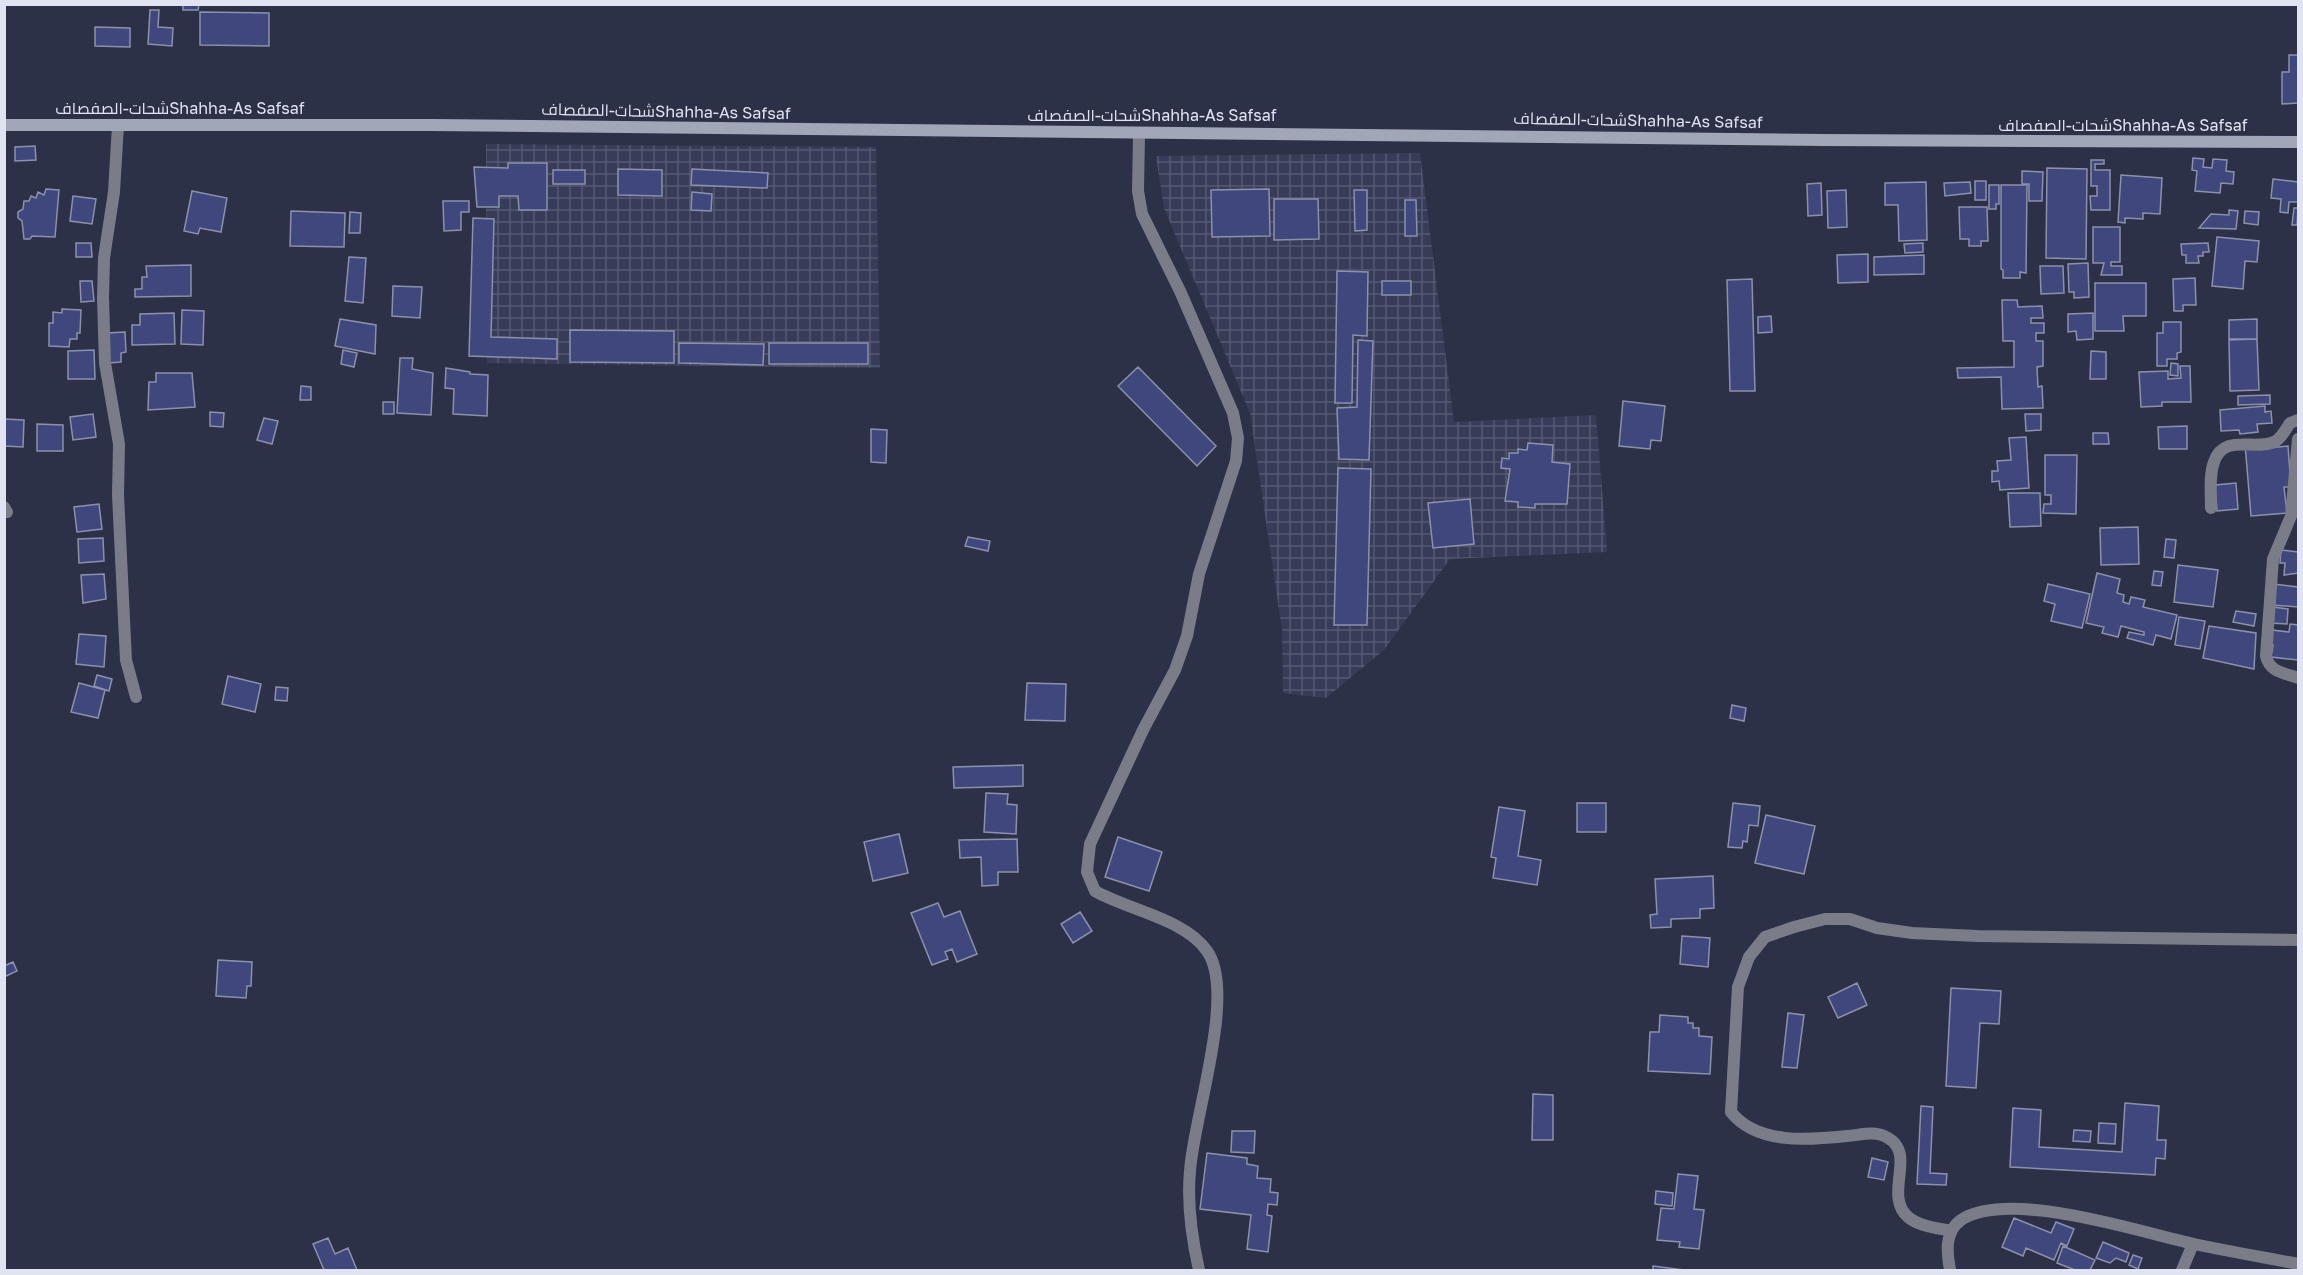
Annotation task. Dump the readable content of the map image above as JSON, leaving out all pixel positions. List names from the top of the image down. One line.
{"streets":{"main road":["شحات-الصفصافShahha-As Safsaf"]}}
